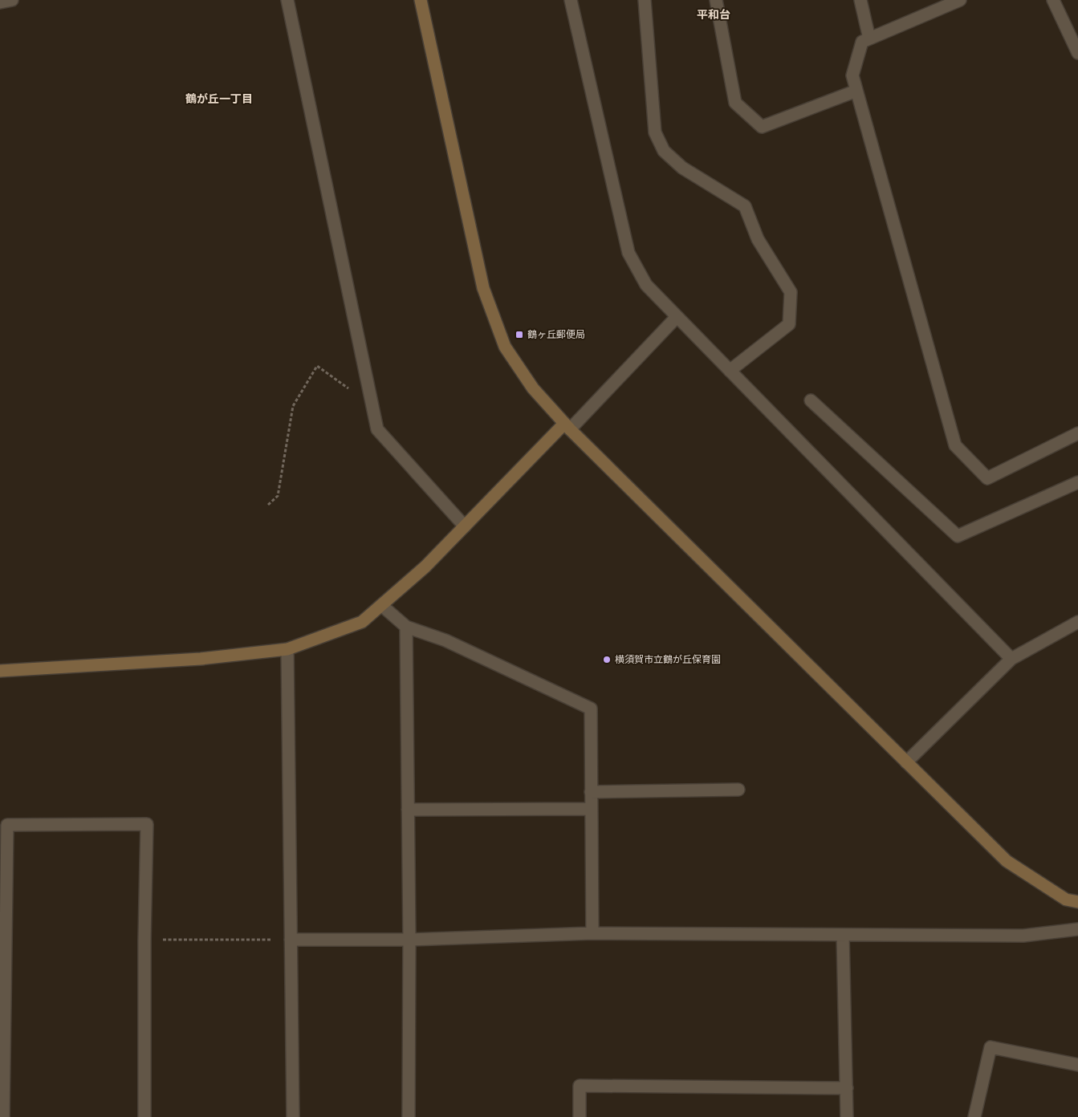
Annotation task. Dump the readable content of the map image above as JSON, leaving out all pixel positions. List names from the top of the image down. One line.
{"districts":["平和台","鶴が丘一丁目"],"places":{"transit":["鶴ヶ丘郵便局"],"other":["横須賀市立鶴が丘保育園"]}}
